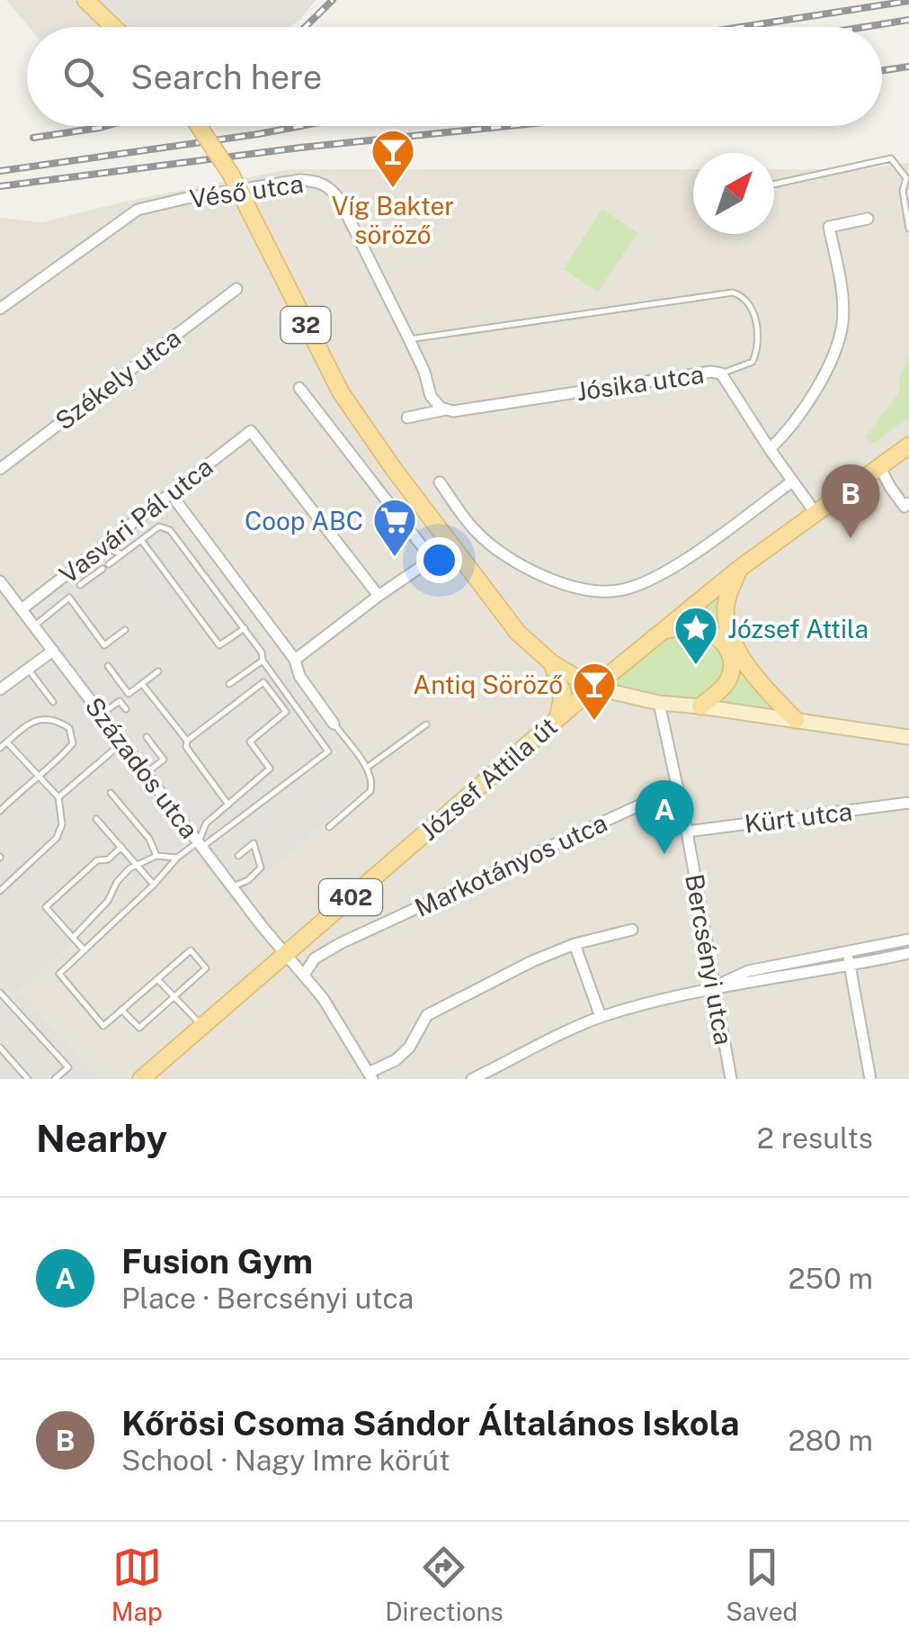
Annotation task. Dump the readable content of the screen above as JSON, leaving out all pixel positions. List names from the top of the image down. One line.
{"streets":{"main road":["32","József Attila út","402"],"street":["Véső utca","Székely utca","Jósika utca","Vasvári Pál utca","Százados utca","Kürt utca","Markotányos utca","Bercsényi utca"]},"crossings":[["Véső utca","Jósika utca"],["32","József Attila út"],["Jósika utca","József Attila út"],["Vasvári Pál utca","Százados utca"],["Százados utca","József Attila út"],["Százados utca","Markotányos utca"],["Kürt utca","Bercsényi utca"],["Markotányos utca","Bercsényi utca"]],"places":{"bar":["Víg Bakter söröző","Antiq Söröző"],"supermarket":["Coop ABC"],"place":["József Attila"]},"north":"top right","page":{"search":"Search here","pins":["B","A"],"heading":["Nearby","2 results"],"list":[{"mark":"A","name":"Fusion Gym","note":"Place · Bercsényi utca","value":"250 m"},{"mark":"B","name":"Kőrösi Csoma Sándor Általános Iskola","note":"School · Nagy Imre körút","value":"280 m"}],"nav":["Map","Directions","Saved"]}}
